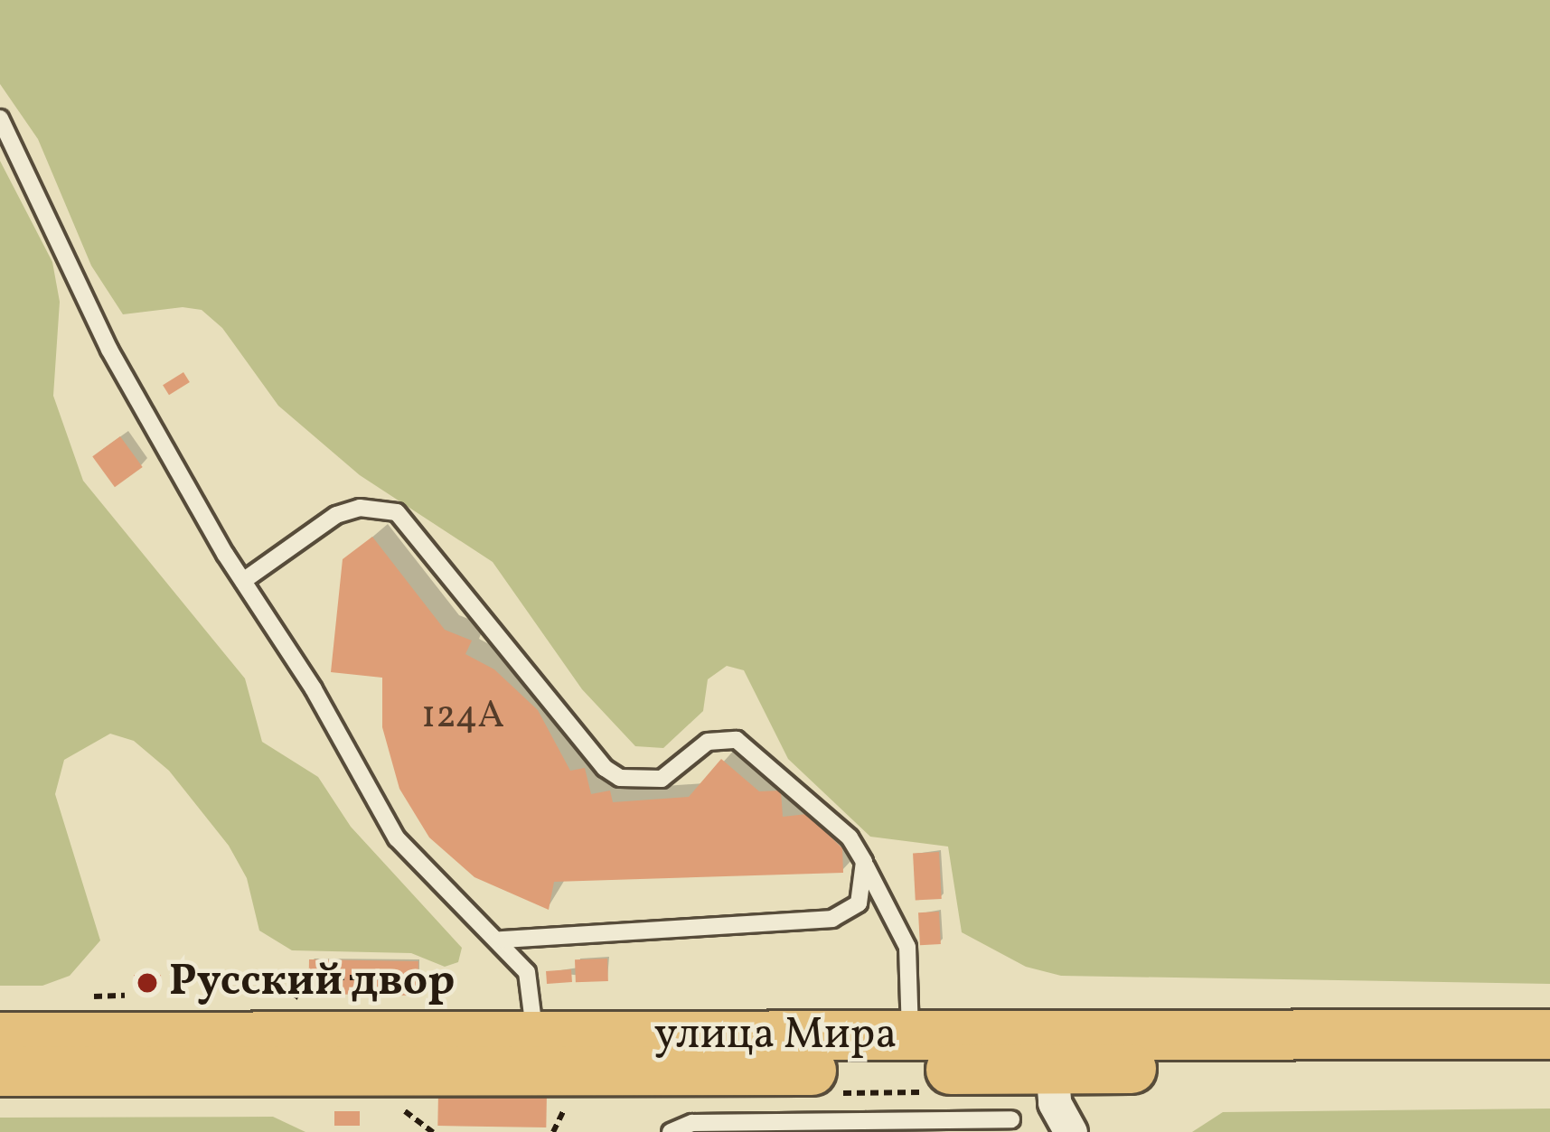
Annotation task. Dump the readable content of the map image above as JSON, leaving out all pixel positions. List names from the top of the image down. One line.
{"streets":{"main road":["улица Мира"]},"places":["Русский двор"],"house_numbers":["124А"]}
